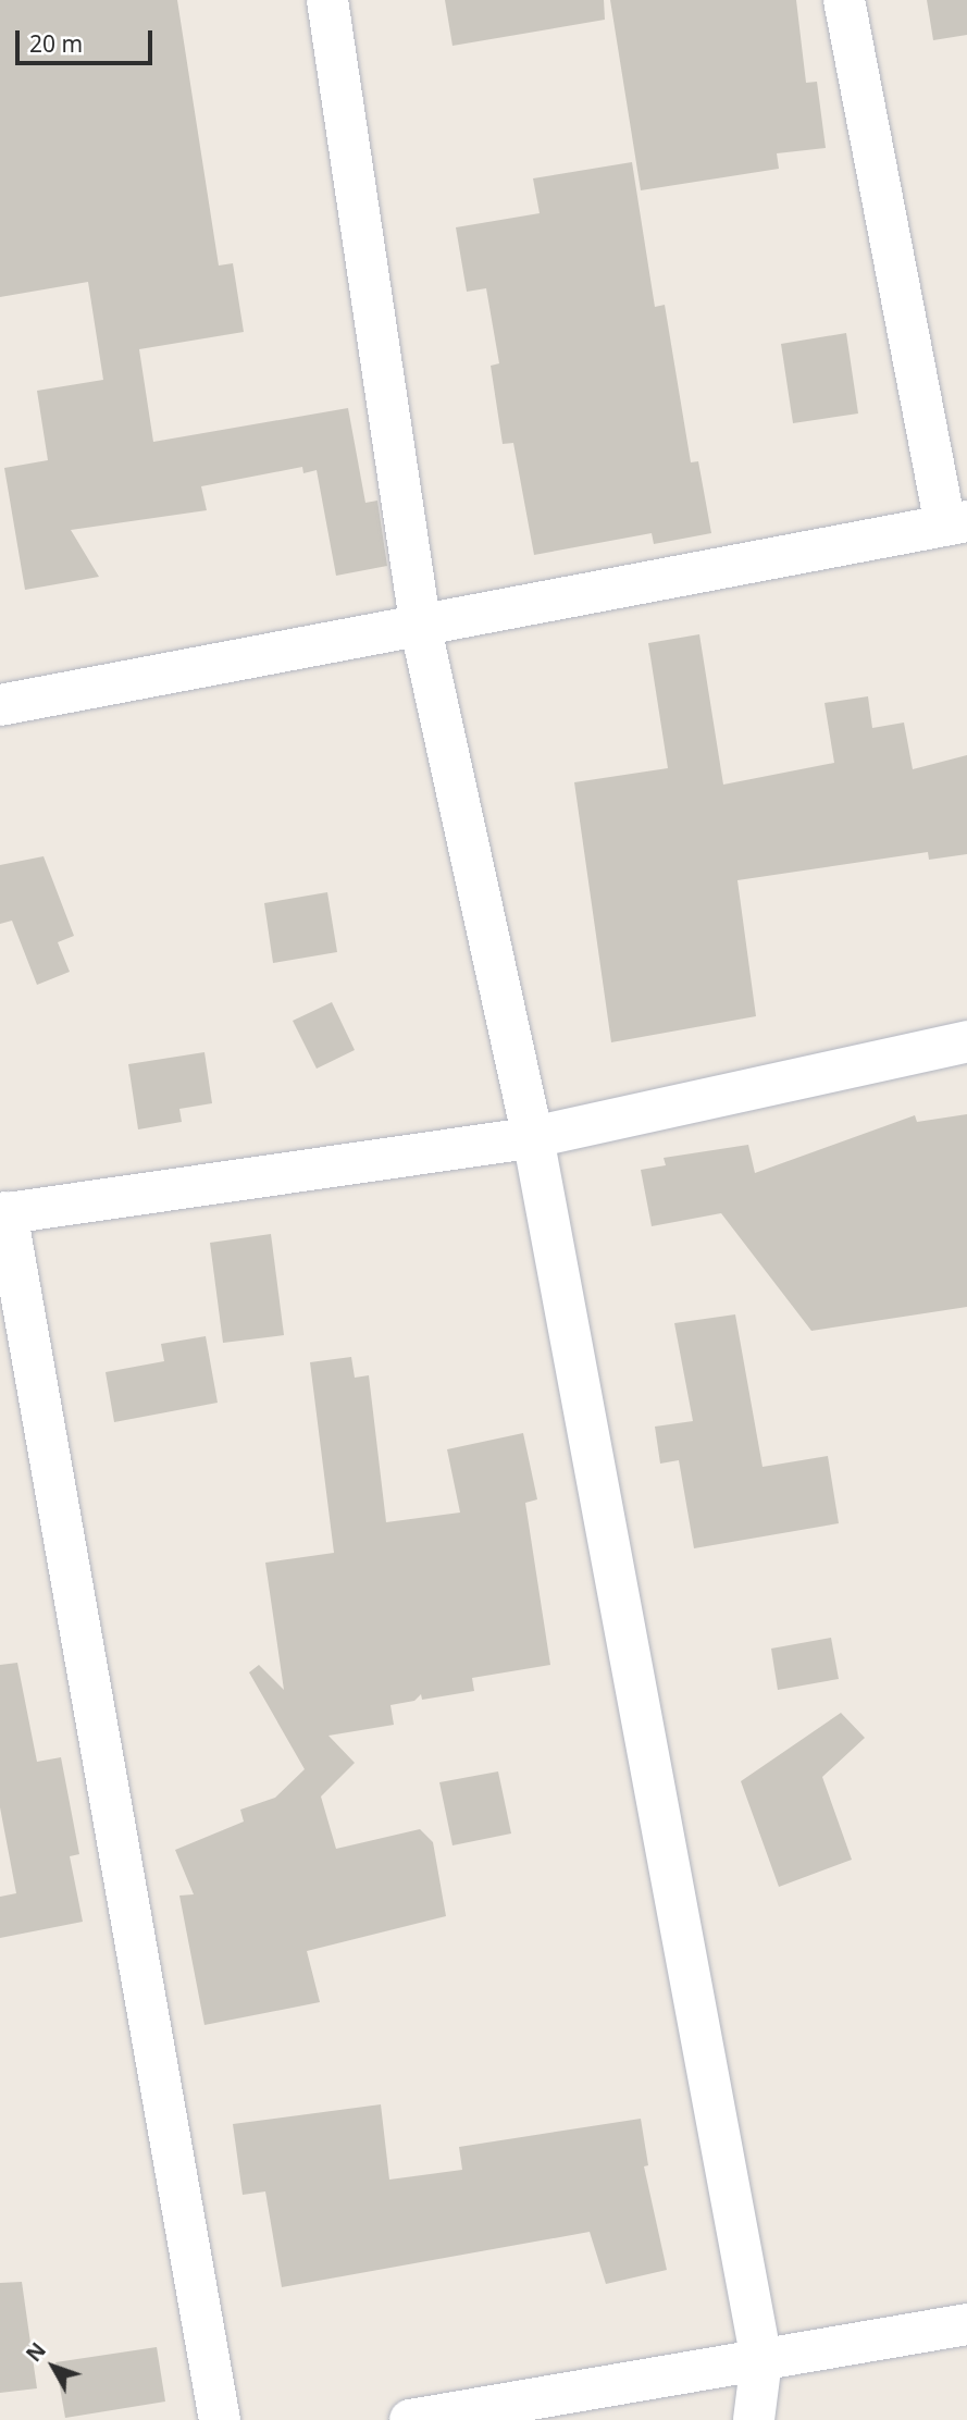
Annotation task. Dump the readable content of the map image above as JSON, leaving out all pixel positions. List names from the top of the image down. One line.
{"scale_bar":"20 m","north":"top left"}
